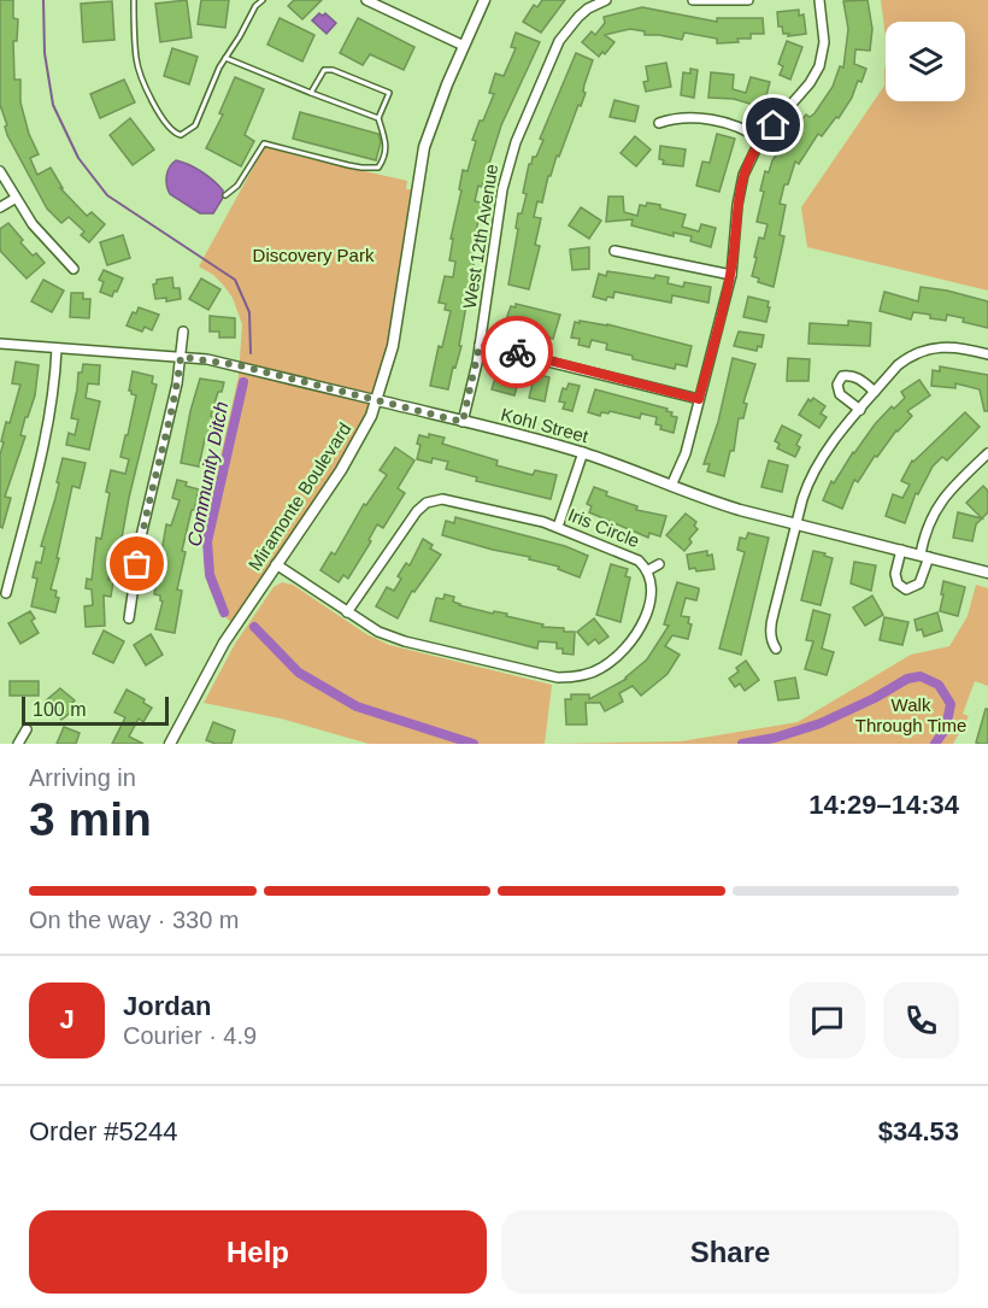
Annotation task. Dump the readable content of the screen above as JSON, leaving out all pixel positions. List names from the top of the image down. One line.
{"streets":{"street":["West 12th Avenue","Kohl Street","Miramonte Boulevard","Iris Circle"]},"crossings":[["West 12th Avenue","Kohl Street"],["Kohl Street","Miramonte Boulevard"],["Miramonte Boulevard","Iris Circle"]],"water":["Community Ditch"],"parks":["Discovery Park","Walk Through Time"],"scale_bar":"100 m","page":{"scale":"100 m","heading":["3 min","Arriving in","14:29–14:34"],"panel":["Jordan","Courier · 4.9","Order #5244","$34.53"],"bar":"On the way · 330 m","round":"J","buttons":["Help","Share"]}}
